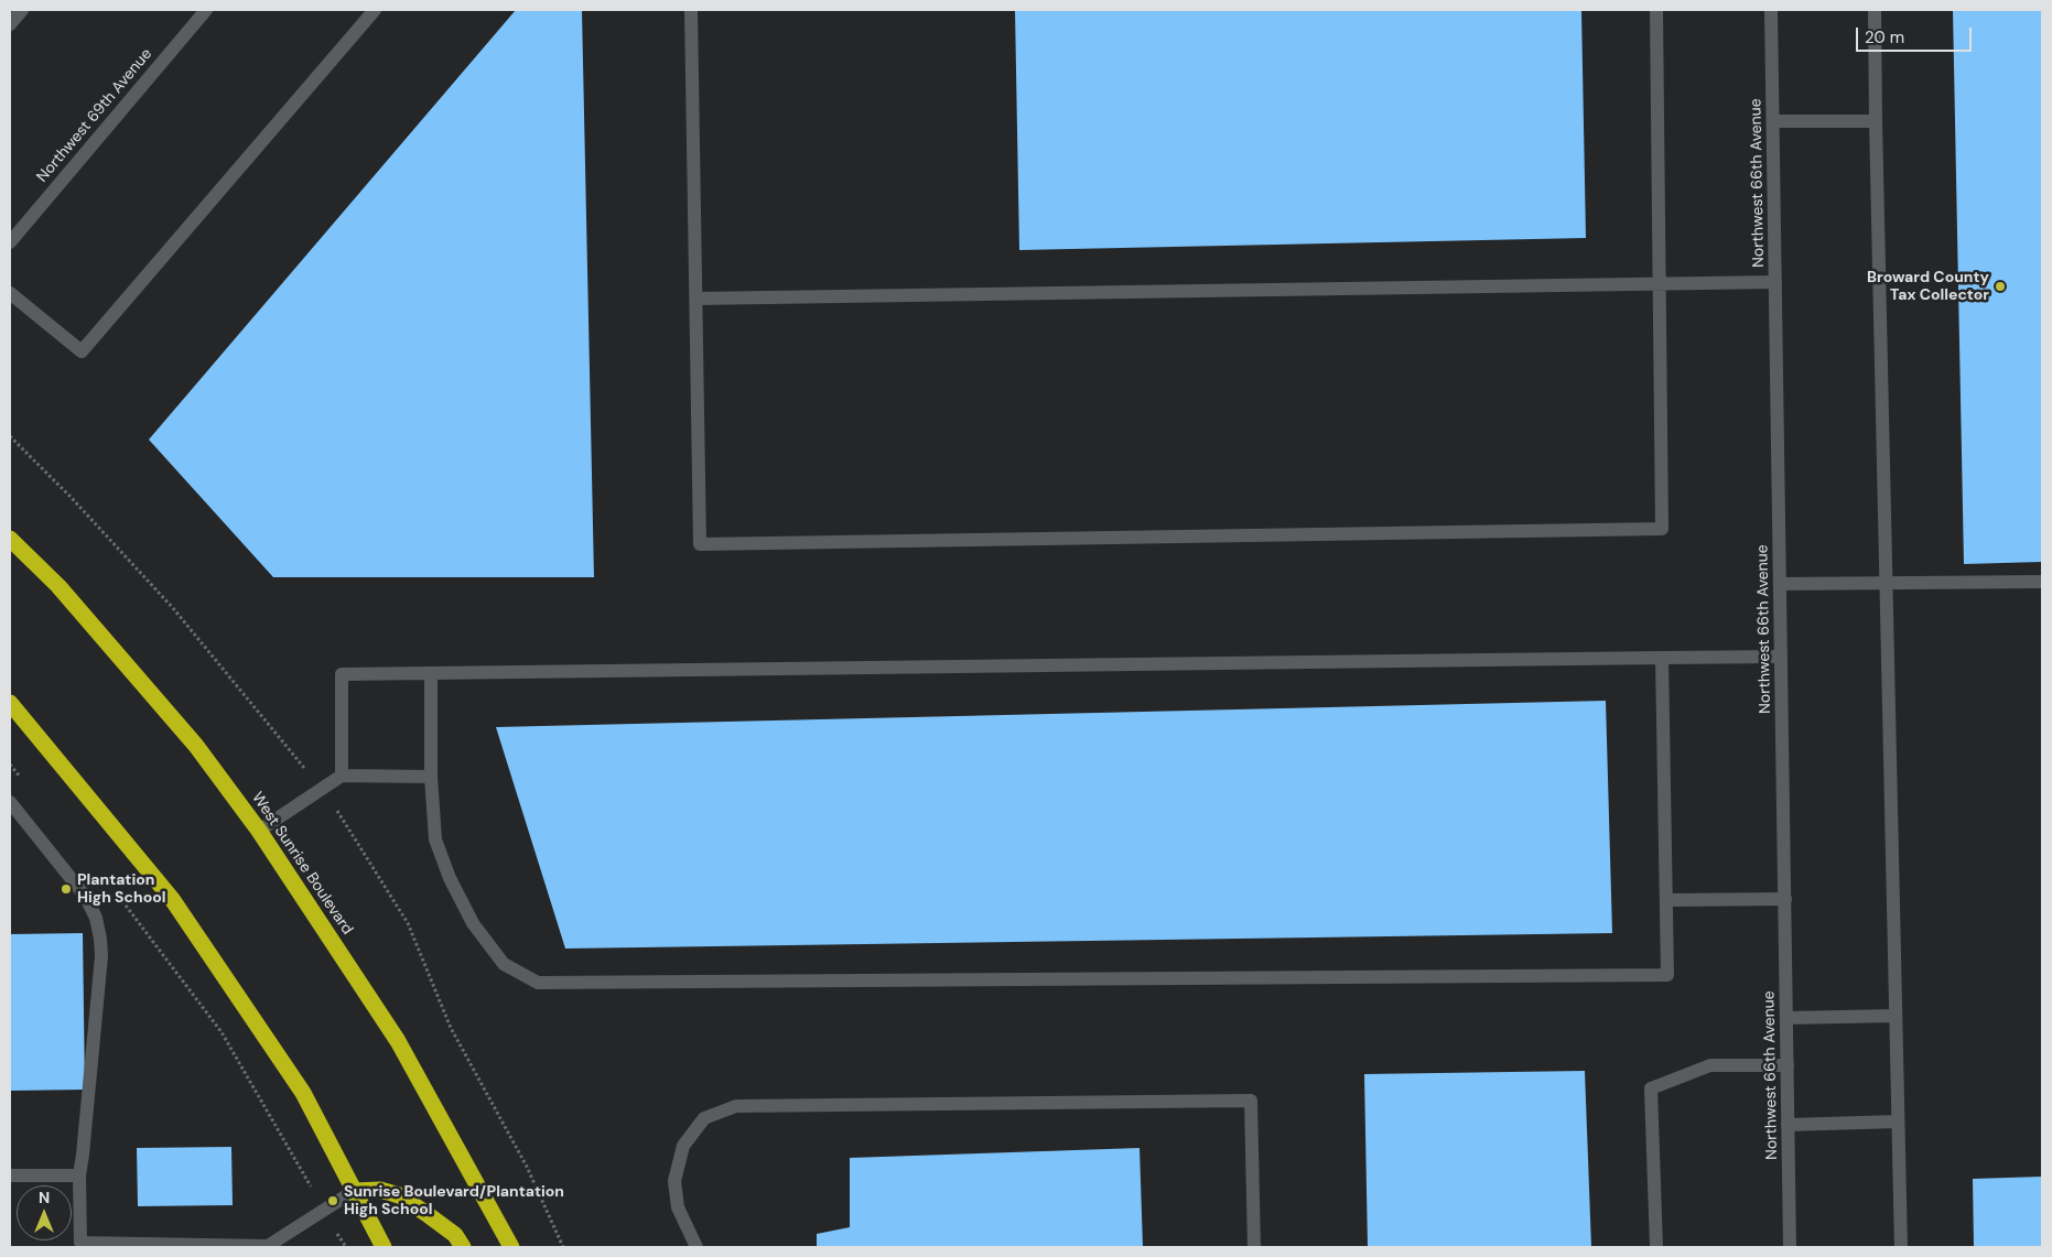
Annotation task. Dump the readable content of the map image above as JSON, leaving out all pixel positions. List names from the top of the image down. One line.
{"streets":{"highway":["West Sunrise Boulevard"],"street":["Northwest 69th Avenue","Northwest 66th Avenue"]},"places":["Broward County Tax Collector","Plantation High School","Sunrise Boulevard/Plantation High School"],"scale_bar":"20 m","north":"top"}
